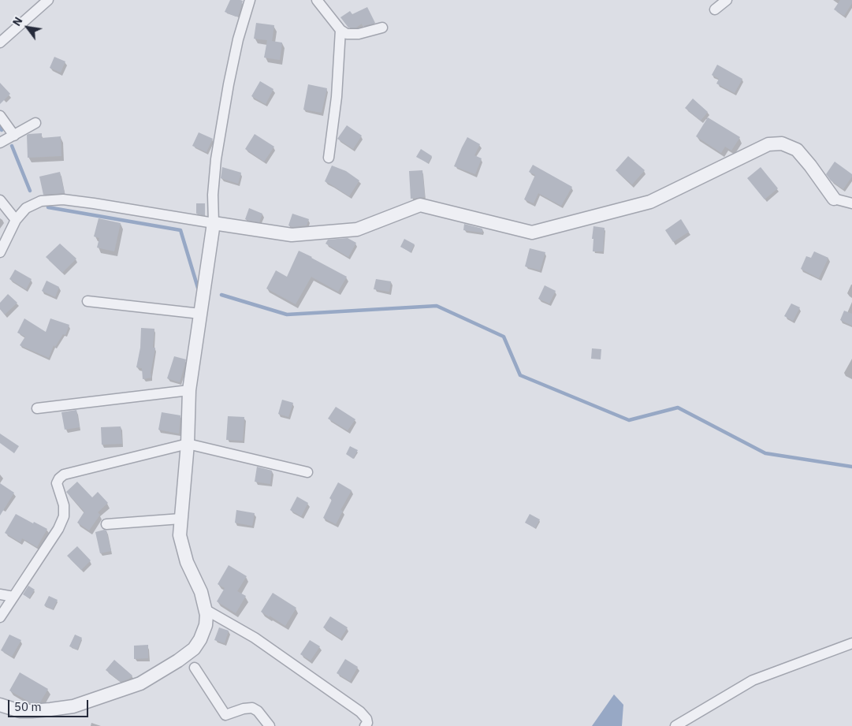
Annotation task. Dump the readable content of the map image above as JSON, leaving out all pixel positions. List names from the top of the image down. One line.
{"scale_bar":"50 m","north":"top left"}
